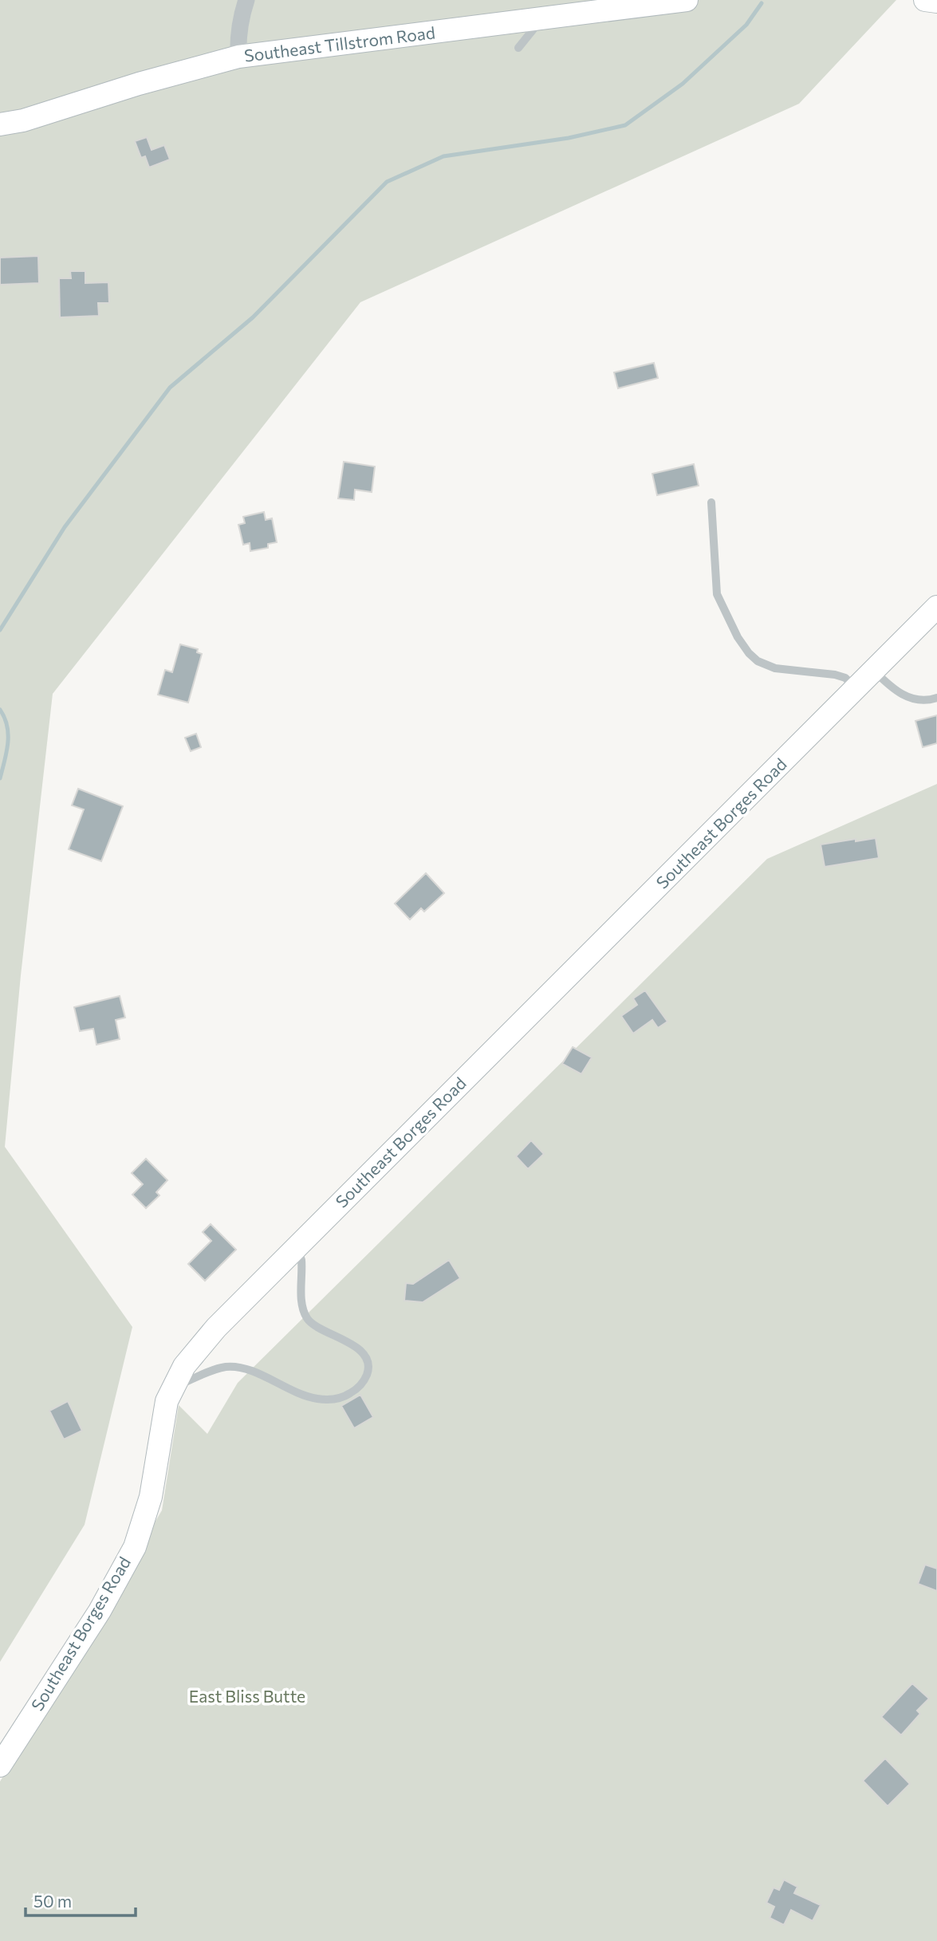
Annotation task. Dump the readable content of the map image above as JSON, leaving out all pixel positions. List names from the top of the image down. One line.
{"streets":{"street":["Southeast Tillstrom Road","Southeast Borges Road"]},"parks":["East Bliss Butte"],"scale_bar":"50 m"}
